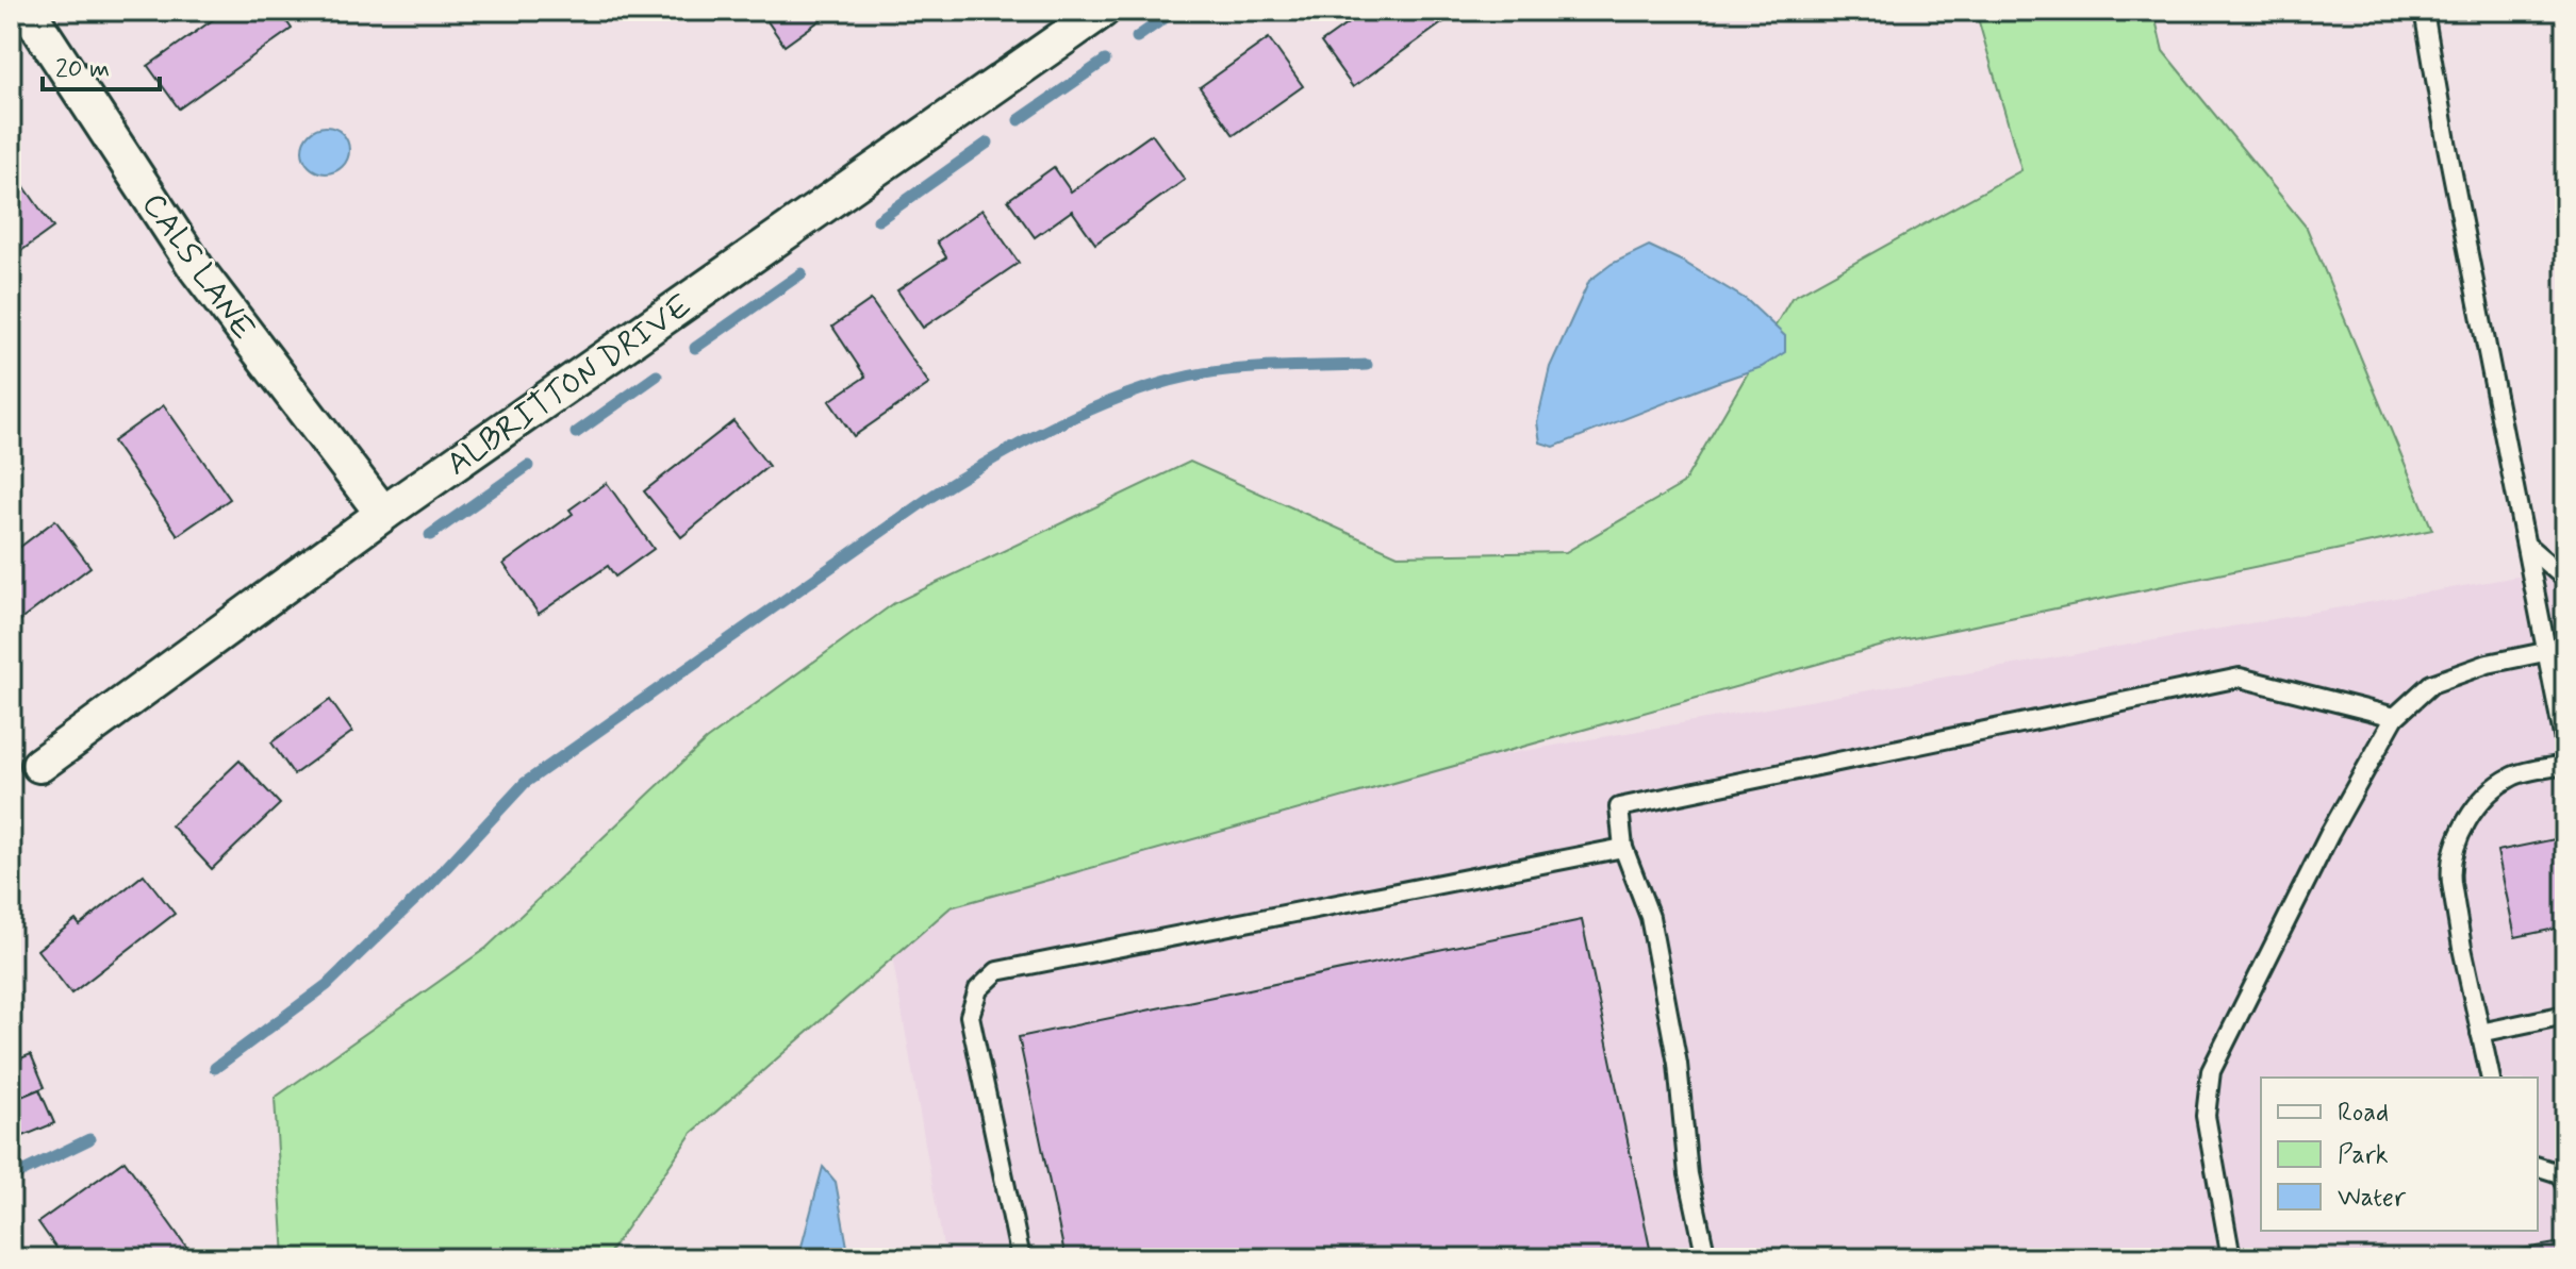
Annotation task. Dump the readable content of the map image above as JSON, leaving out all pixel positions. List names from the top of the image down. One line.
{"streets":{"street":["CALS LANE","ALBRITTON DRIVE"]},"crossings":[["CALS LANE","ALBRITTON DRIVE"]],"legend":["Road","Park","Water"],"scale_bar":"20 m"}
